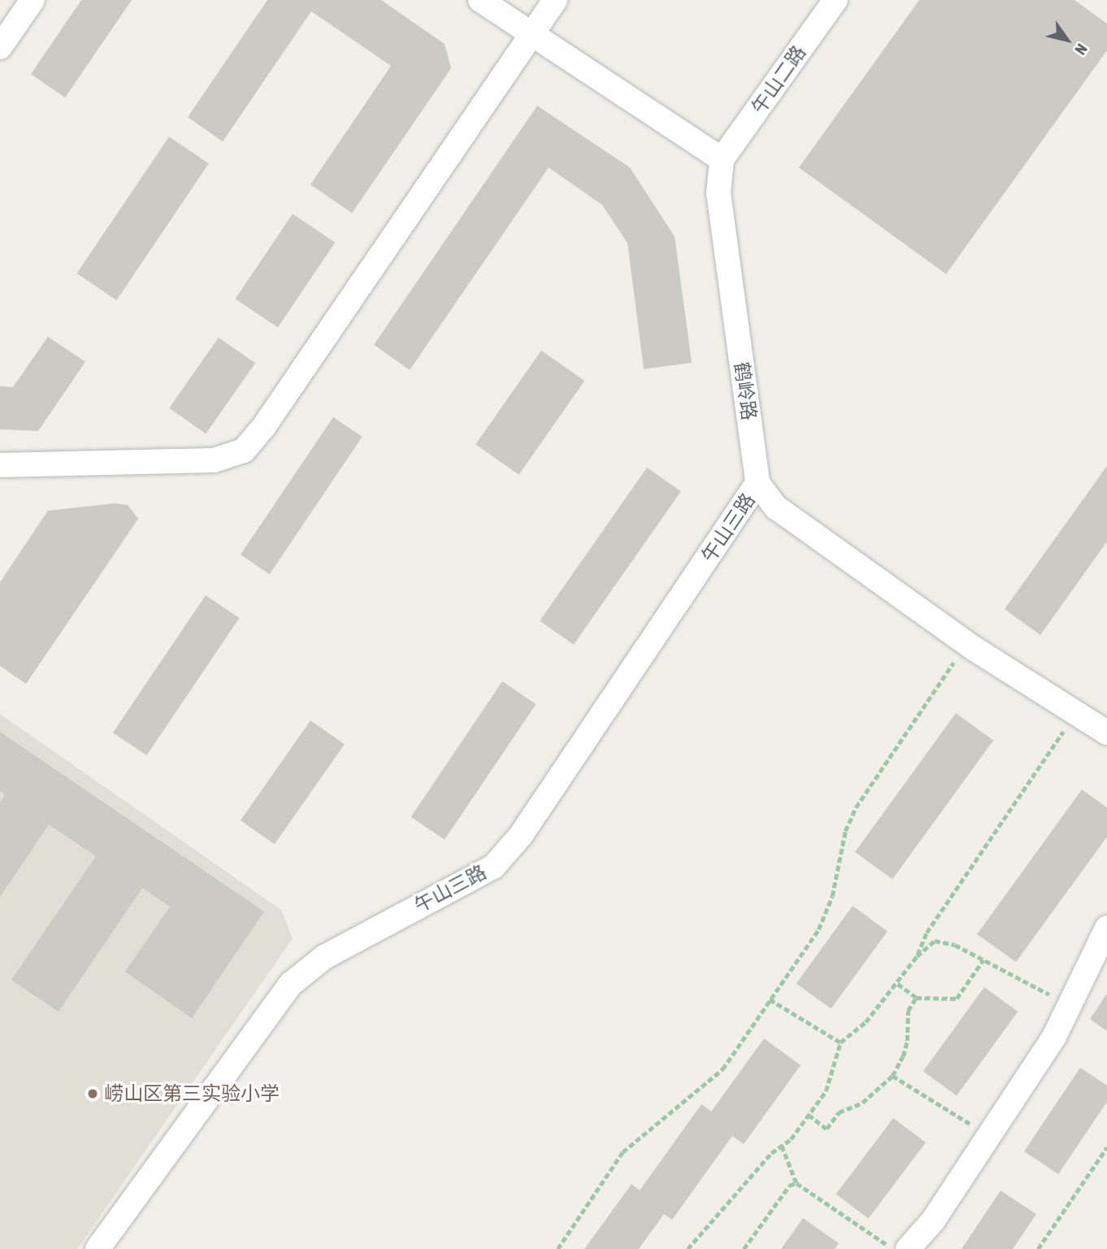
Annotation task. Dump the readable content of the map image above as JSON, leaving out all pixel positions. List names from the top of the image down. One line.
{"streets":{"street":["午山二路","鹤岭路","午山三路"]},"crossings":[["午山二路","鹤岭路"],["鹤岭路","午山三路"]],"places":["崂山区第三实验小学"],"north":"bottom right"}
